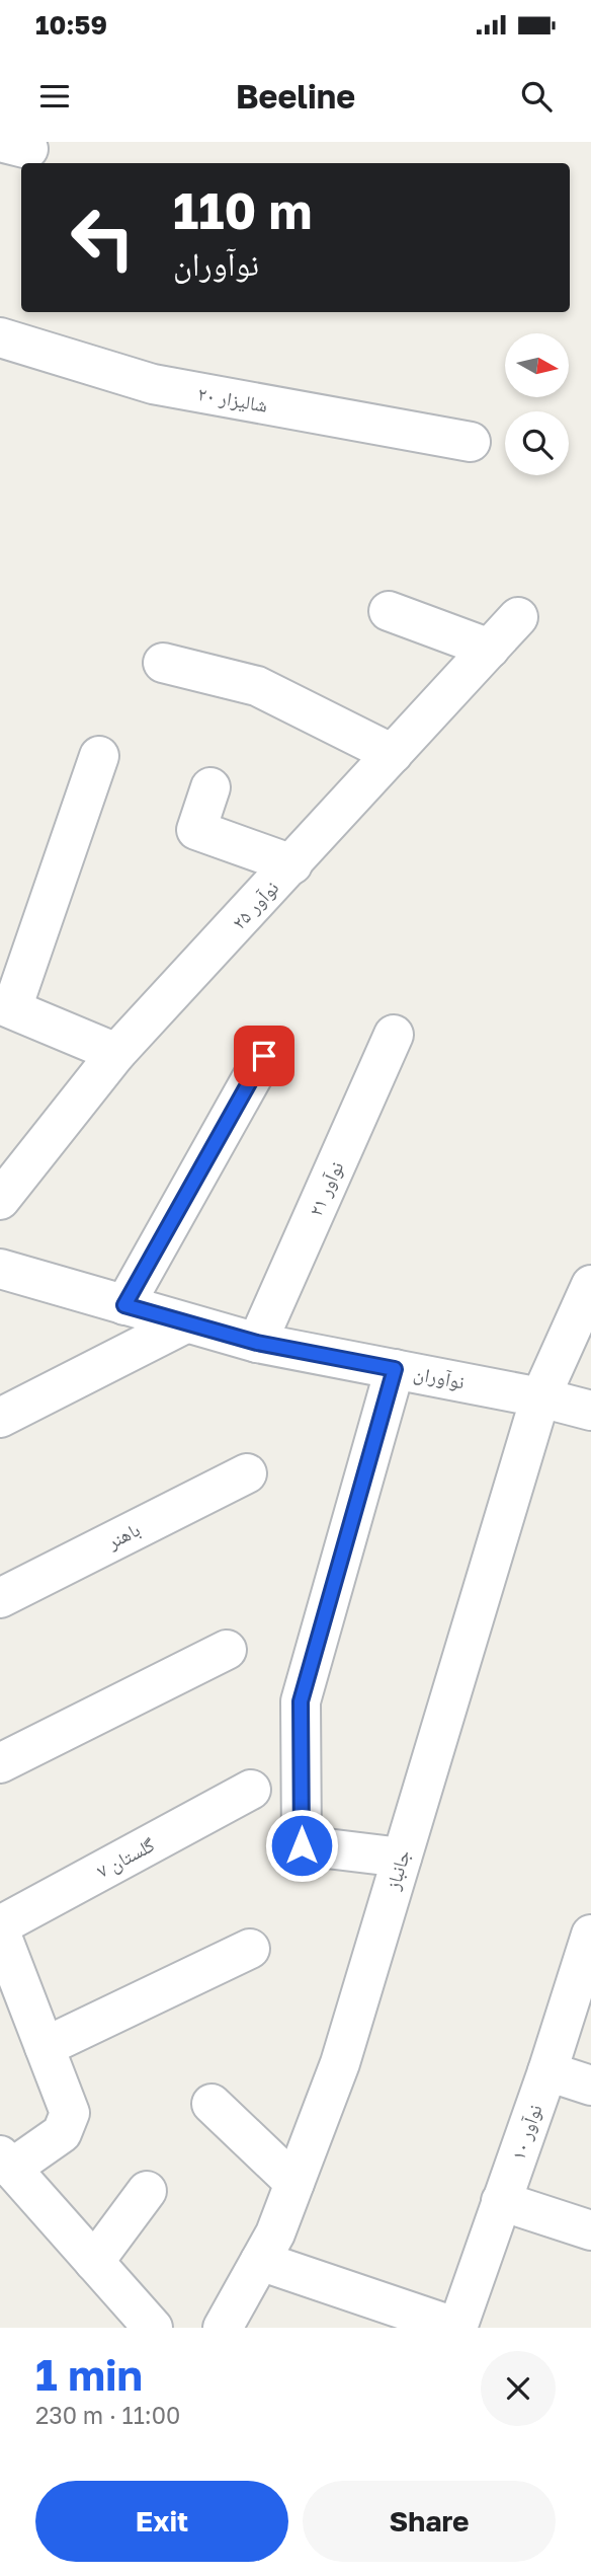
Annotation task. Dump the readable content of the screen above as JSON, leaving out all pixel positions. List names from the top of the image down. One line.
{"streets":{"street":["شالیزار ۲۰","نوآور ۲۵","نوآور ۲۱","نوآوران","باهنر","گلستان ۷","جانباز","نوآور ۱۰"]},"crossings":[["نوآور ۲۱","نوآوران"],["نوآوران","جانباز"]],"north":"right","page":{"status":"10:59","header":"Beeline","turn":["110 m","نوآوران"],"heading":["1 min","230 m · 11:00"],"buttons":["Exit","Share"]}}
